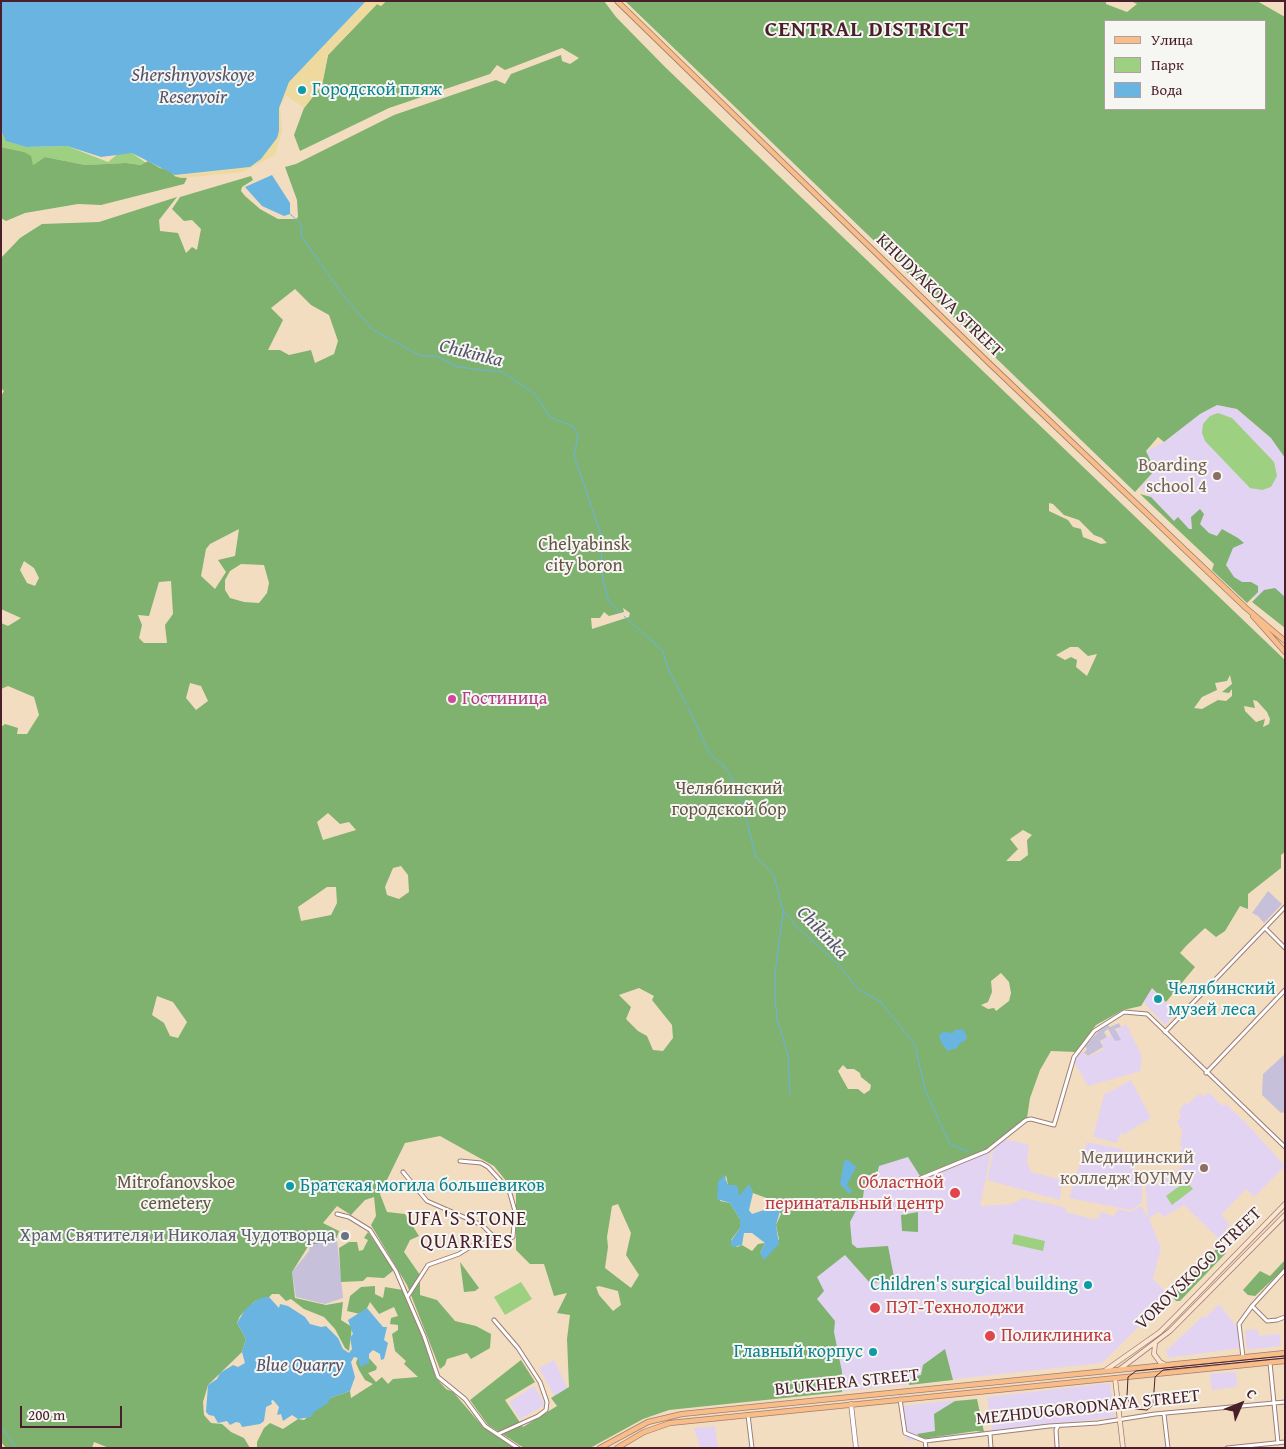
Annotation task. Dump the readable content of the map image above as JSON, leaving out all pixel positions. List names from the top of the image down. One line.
{"streets":{"main road":["KHUDYAKOVA STREET","VOROVSKOGO STREET","BLUKHERA STREET"],"street":["MEZHDUGORODNAYA STREET"]},"crossings":[["VOROVSKOGO STREET","BLUKHERA STREET"]],"districts":["CENTRAL DISTRICT","UFA'S STONE QUARRIES"],"water":["Shershnyovskoye Reservoir","Chikinka","Blue Quarry"],"parks":["Chelyabinsk city boron","Челябинский городской бор","Mitrofanovskoe cemetery"],"places":["Городской пляж","Boarding school 4","Гостиница","Челябинский музей леса","Медицинский колледж ЮУГМУ","Братская могила большевиков","Областной перинатальный центр","Храм Святителя и Николая Чудотворца","Children's surgical building","ПЭТ-Технолоджи","Поликлиника","Главный корпус"],"legend":["Улица","Парк","Вода"],"scale_bar":"200 m","north":"top right"}
